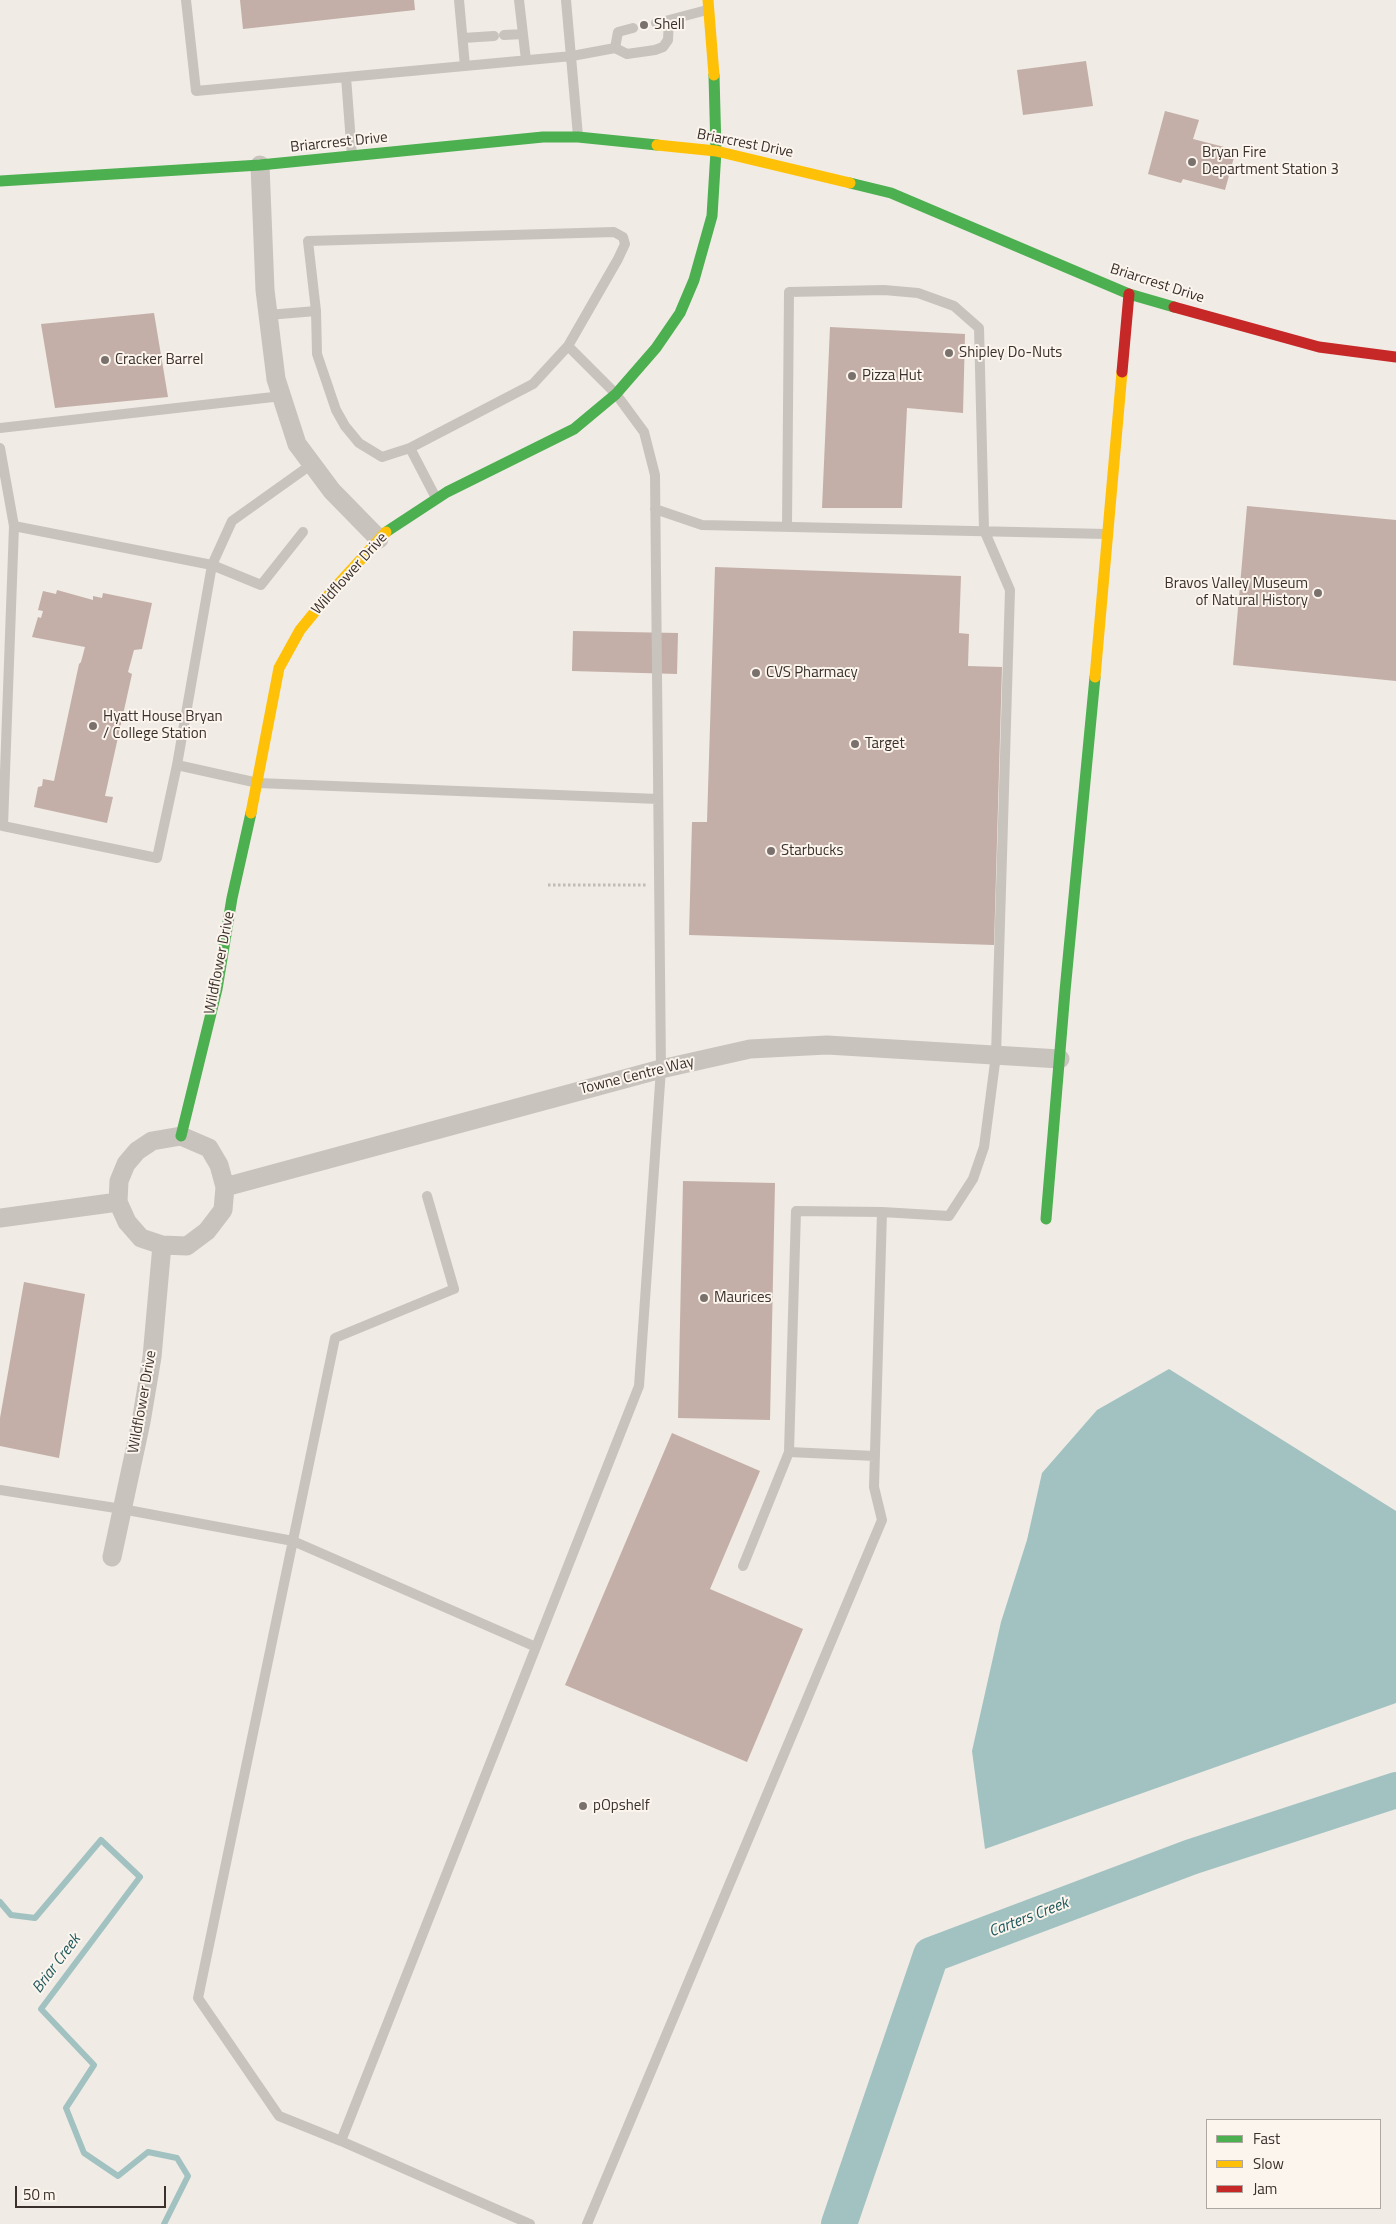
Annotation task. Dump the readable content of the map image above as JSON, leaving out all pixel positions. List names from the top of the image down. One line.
{"streets":{"street":["Briarcrest Drive","Wildflower Drive","Towne Centre Way"]},"crossings":[["Briarcrest Drive","Wildflower Drive"],["Wildflower Drive","Towne Centre Way"]],"water":["Carters Creek","Briar Creek"],"places":["Shell","Bryan Fire Department Station 3","Shipley Do-Nuts","Cracker Barrel","Pizza Hut","Bravos Valley Museum of Natural History","CVS Pharmacy","Hyatt House Bryan / College Station","Target","Starbucks","Maurices","pOpshelf"],"legend":["Fast","Slow","Jam"],"scale_bar":"50 m"}
